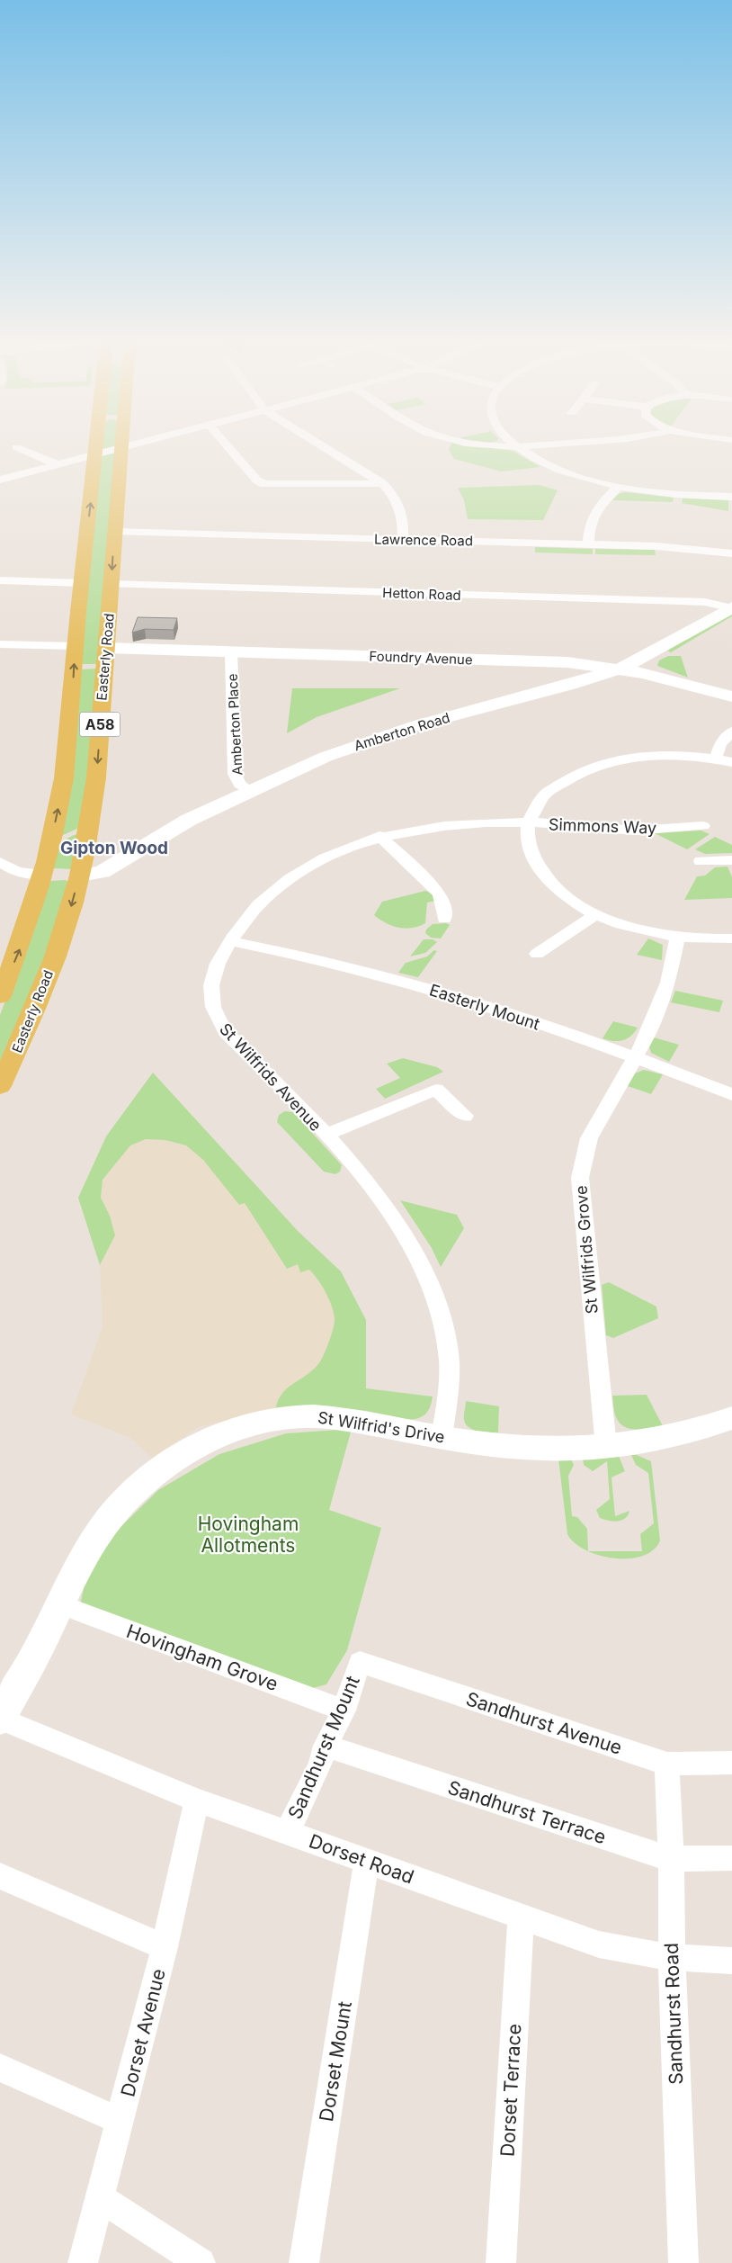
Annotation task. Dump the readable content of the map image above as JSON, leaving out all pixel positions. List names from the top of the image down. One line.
{"streets":{"main road":["Easterly Road","A58"],"street":["Lawrence Road","Hetton Road","Foundry Avenue","Amberton Place","Amberton Road","Simmons Way","Easterly Mount","St Wilfrids Avenue","St Wilfrids Grove","St Wilfrid's Drive","Hovingham Grove","Sandhurst Avenue","Sandhurst Mount","Sandhurst Terrace","Dorset Road","Sandhurst Road","Dorset Avenue","Dorset Mount","Dorset Terrace"]},"crossings":[["Lawrence Road","Easterly Road"],["Hetton Road","Easterly Road"],["Hetton Road","Amberton Road"],["Easterly Road","Foundry Avenue"],["Easterly Road","Amberton Road"],["Foundry Avenue","Amberton Place"],["Foundry Avenue","Amberton Road"],["Amberton Place","Amberton Road"],["Simmons Way","St Wilfrids Avenue"],["Easterly Mount","St Wilfrids Avenue"],["Easterly Mount","St Wilfrids Grove"],["St Wilfrids Avenue","St Wilfrid's Drive"],["St Wilfrids Grove","St Wilfrid's Drive"],["St Wilfrid's Drive","Hovingham Grove"],["St Wilfrid's Drive","Dorset Road"],["Hovingham Grove","Sandhurst Mount"],["Sandhurst Avenue","Sandhurst Mount"],["Sandhurst Avenue","Sandhurst Road"],["Sandhurst Mount","Sandhurst Terrace"],["Sandhurst Mount","Dorset Road"],["Sandhurst Terrace","Sandhurst Road"],["Dorset Road","Sandhurst Road"],["Dorset Road","Dorset Avenue"],["Dorset Road","Dorset Mount"],["Dorset Road","Dorset Terrace"]],"districts":["Gipton Wood"],"parks":["Hovingham Allotments"]}
